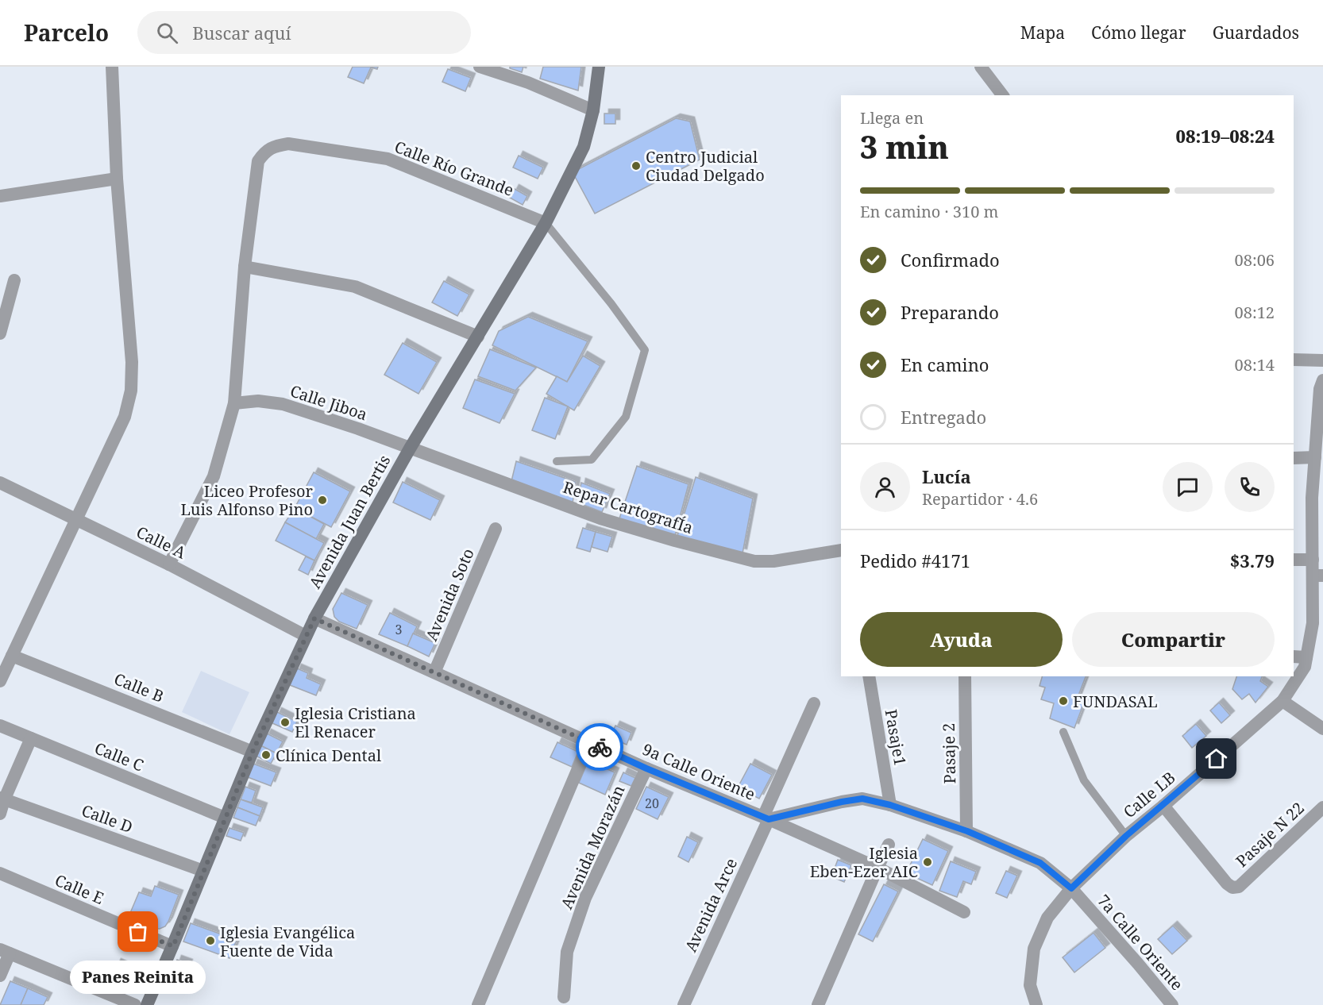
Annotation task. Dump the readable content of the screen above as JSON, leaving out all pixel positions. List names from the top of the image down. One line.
{"streets":{"main road":["Avenida Juan Bertis"],"street":["Calle Río Grande","Calle Jiboa","Repar CartografÍa","Calle A","Avenida Soto","Calle B","Pasaje1","Pasaje 2","Calle C","9a Calle Oriente","Calle LB","Calle D","Pasaje N 22","Avenida Morazán","Calle E","Avenida Arce","7a Calle Oriente"]},"crossings":[["Calle Río Grande","Avenida Juan Bertis"],["Calle Jiboa","Repar CartografÍa"],["Calle Jiboa","Avenida Juan Bertis"],["Repar CartografÍa","Avenida Juan Bertis"],["Avenida Juan Bertis","Calle A"],["Avenida Juan Bertis","Calle B"],["Avenida Juan Bertis","Calle C"],["Avenida Juan Bertis","9a Calle Oriente"],["Avenida Juan Bertis","Calle D"],["Avenida Juan Bertis","Calle E"],["Avenida Soto","9a Calle Oriente"],["Pasaje1","7a Calle Oriente"],["Pasaje 2","7a Calle Oriente"],["9a Calle Oriente","Avenida Morazán"],["9a Calle Oriente","Avenida Arce"],["9a Calle Oriente","7a Calle Oriente"],["Calle LB","Pasaje N 22"],["Calle LB","7a Calle Oriente"],["Avenida Arce","7a Calle Oriente"]],"places":["Centro Judicial Ciudad Delgado","Liceo Profesor Luis Alfonso Pino","FUNDASAL","Iglesia Cristiana El Renacer","Clínica Dental","Iglesia Eben-Ezer AIC","Panes Reinita","Iglesia Evangélica Fuente de Vida"],"house_numbers":["3","20"],"page":{"header":"Parcelo","search":"Buscar aquí","nav":["Mapa","Cómo llegar","Guardados"],"heading":["3 min","Llega en","08:19–08:24"],"panel":["Lucía","Repartidor · 4.6","Pedido #4171","$3.79"],"bar":"En camino · 310 m","list":[["Confirmado","08:06"],["Preparando","08:12"],["En camino","08:14"],"Entregado"],"buttons":["Ayuda","Compartir"],"bubble":"Panes Reinita"}}
